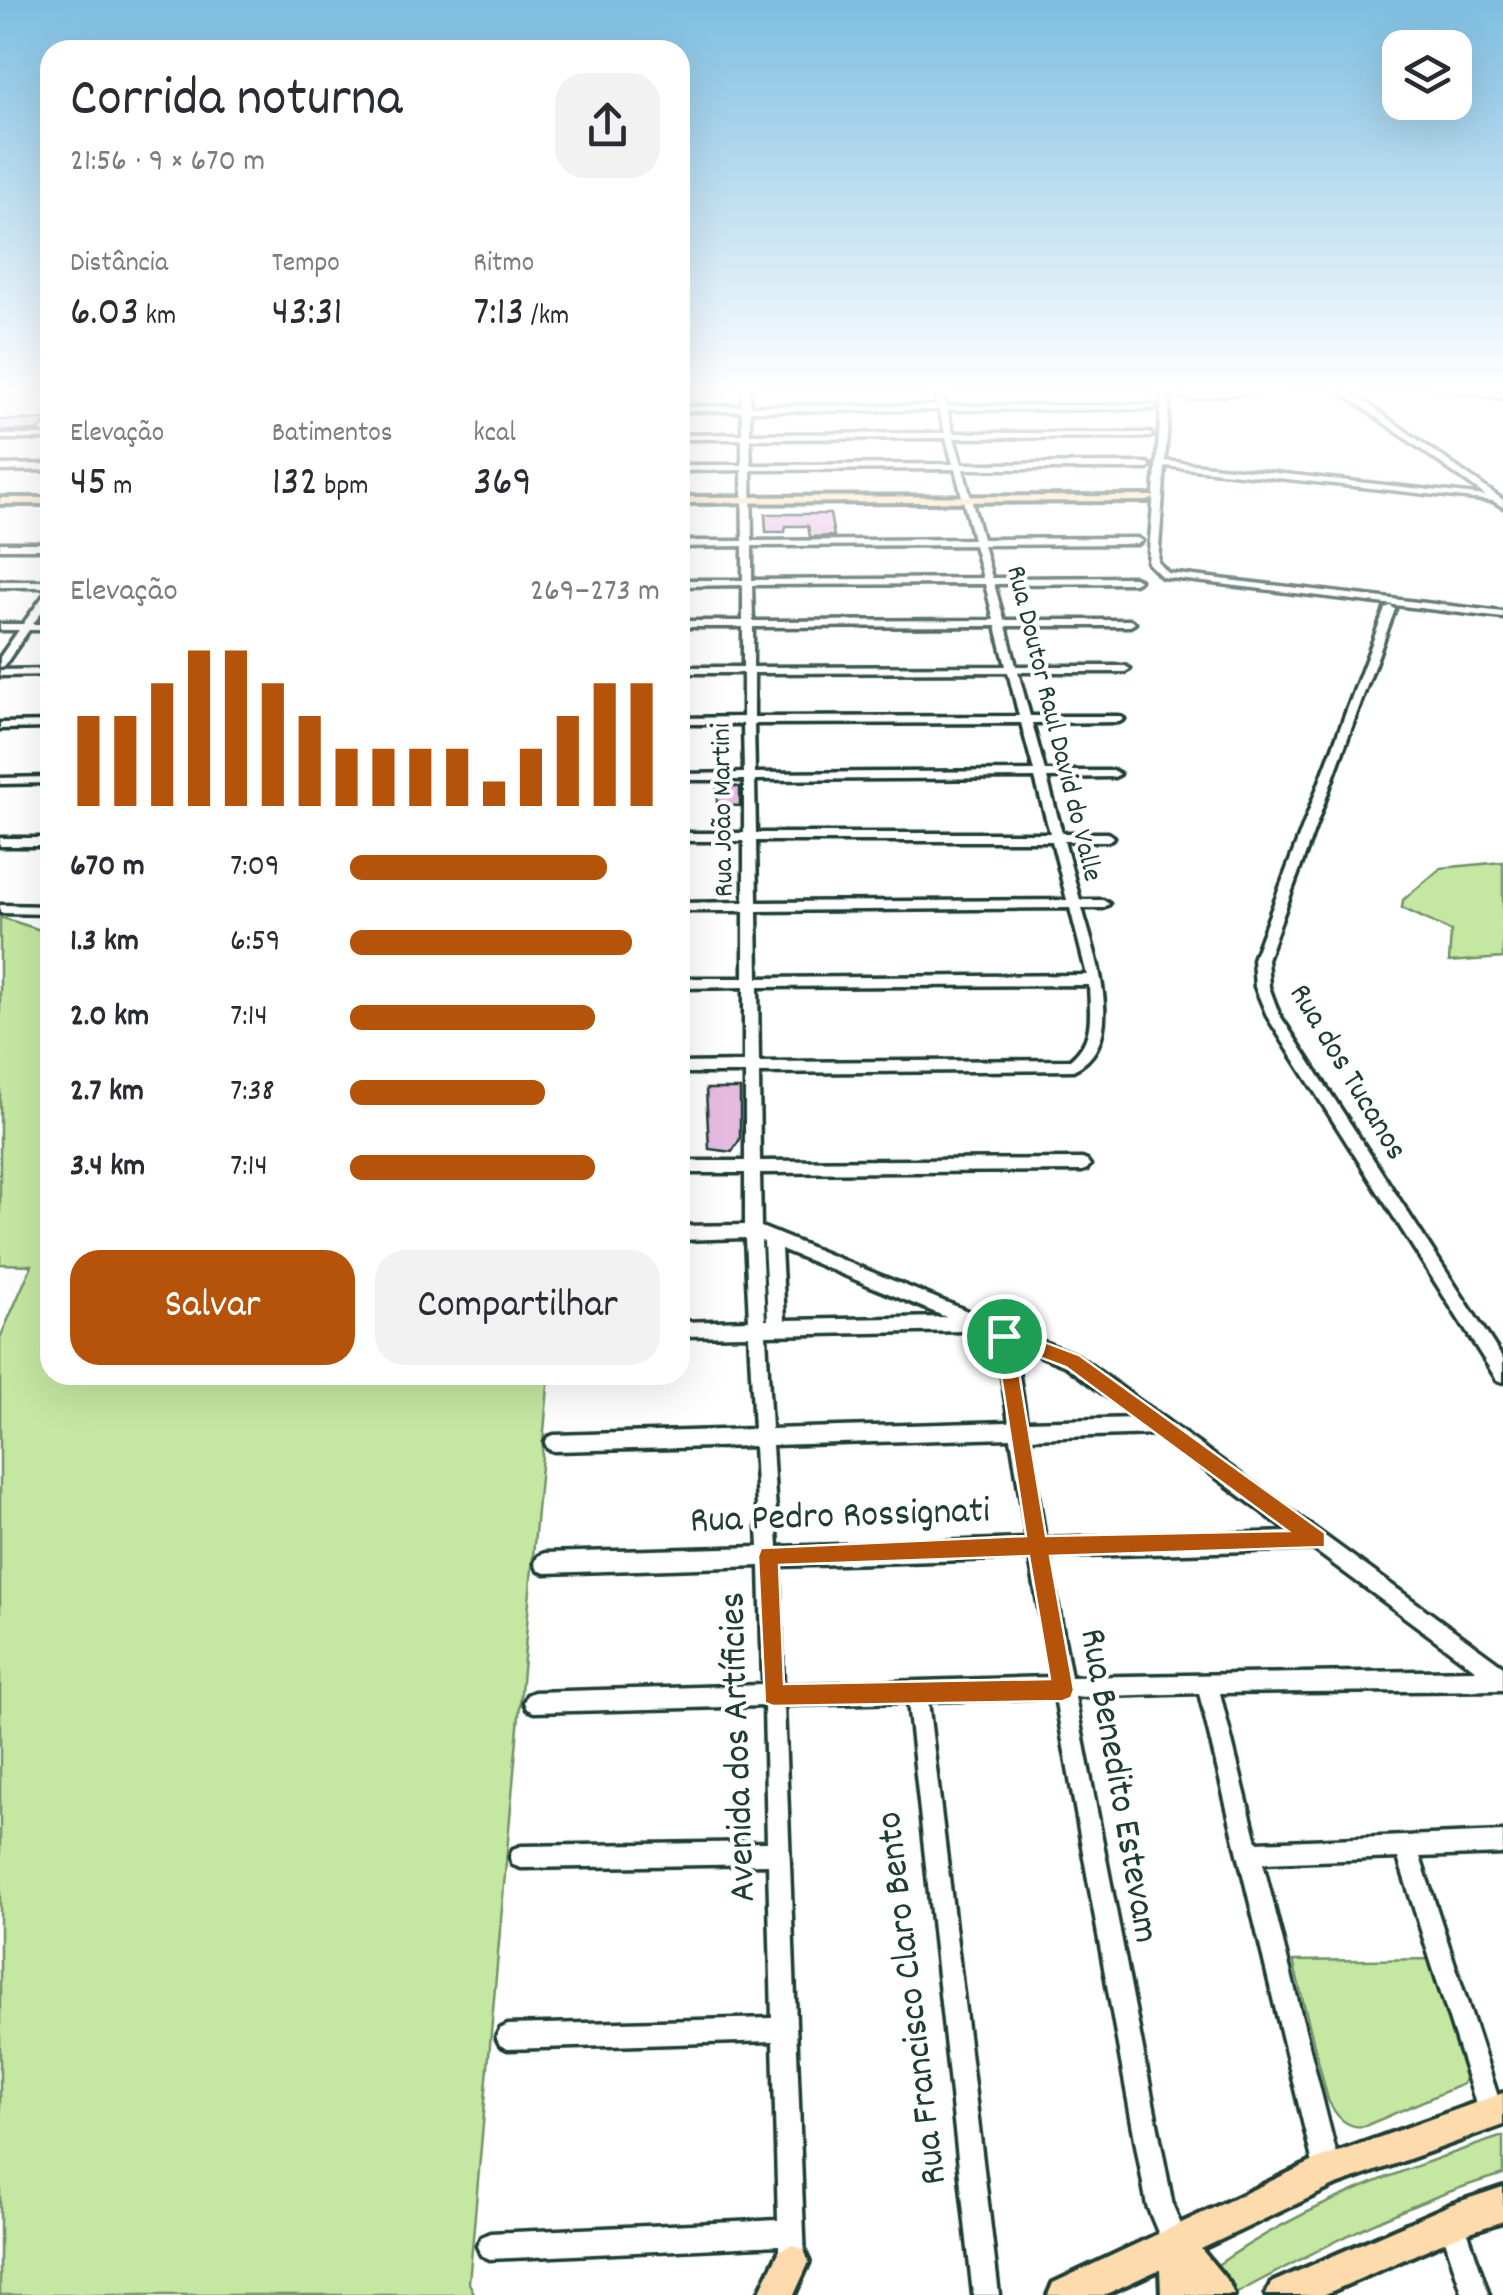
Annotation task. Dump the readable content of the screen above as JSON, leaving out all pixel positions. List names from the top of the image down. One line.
{"streets":{"street":["Rua Doutor Raul David do Valle","Rua João Martini","Rua dos Tucanos","Rua Pedro Rossignati","Avenida dos Artíficies","Rua Benedito Estevam","Rua Francisco Claro Bento"]},"crossings":[["Rua Doutor Raul David do Valle","Rua João Martini"],["Rua João Martini","Avenida dos Artíficies"],["Rua Pedro Rossignati","Avenida dos Artíficies"],["Rua Pedro Rossignati","Rua Benedito Estevam"]],"page":{"heading":["Corrida noturna","21:56 · 9 × 670 m"],"stats":[["Distância","6.03 km"],["Tempo","43:31"],["Ritmo","7:13 /km"],["Elevação","45 m"],["Batimentos","132 bpm"],["kcal","369"]],"chart":["Elevação","269–273 m"],"list":[{"name":"670 m","note":"7:09"},{"name":"1.3 km","note":"6:59"},{"name":"2.0 km","note":"7:14"},{"name":"2.7 km","note":"7:38"},{"name":"3.4 km","note":"7:14"}],"buttons":["Salvar","Compartilhar"]}}
